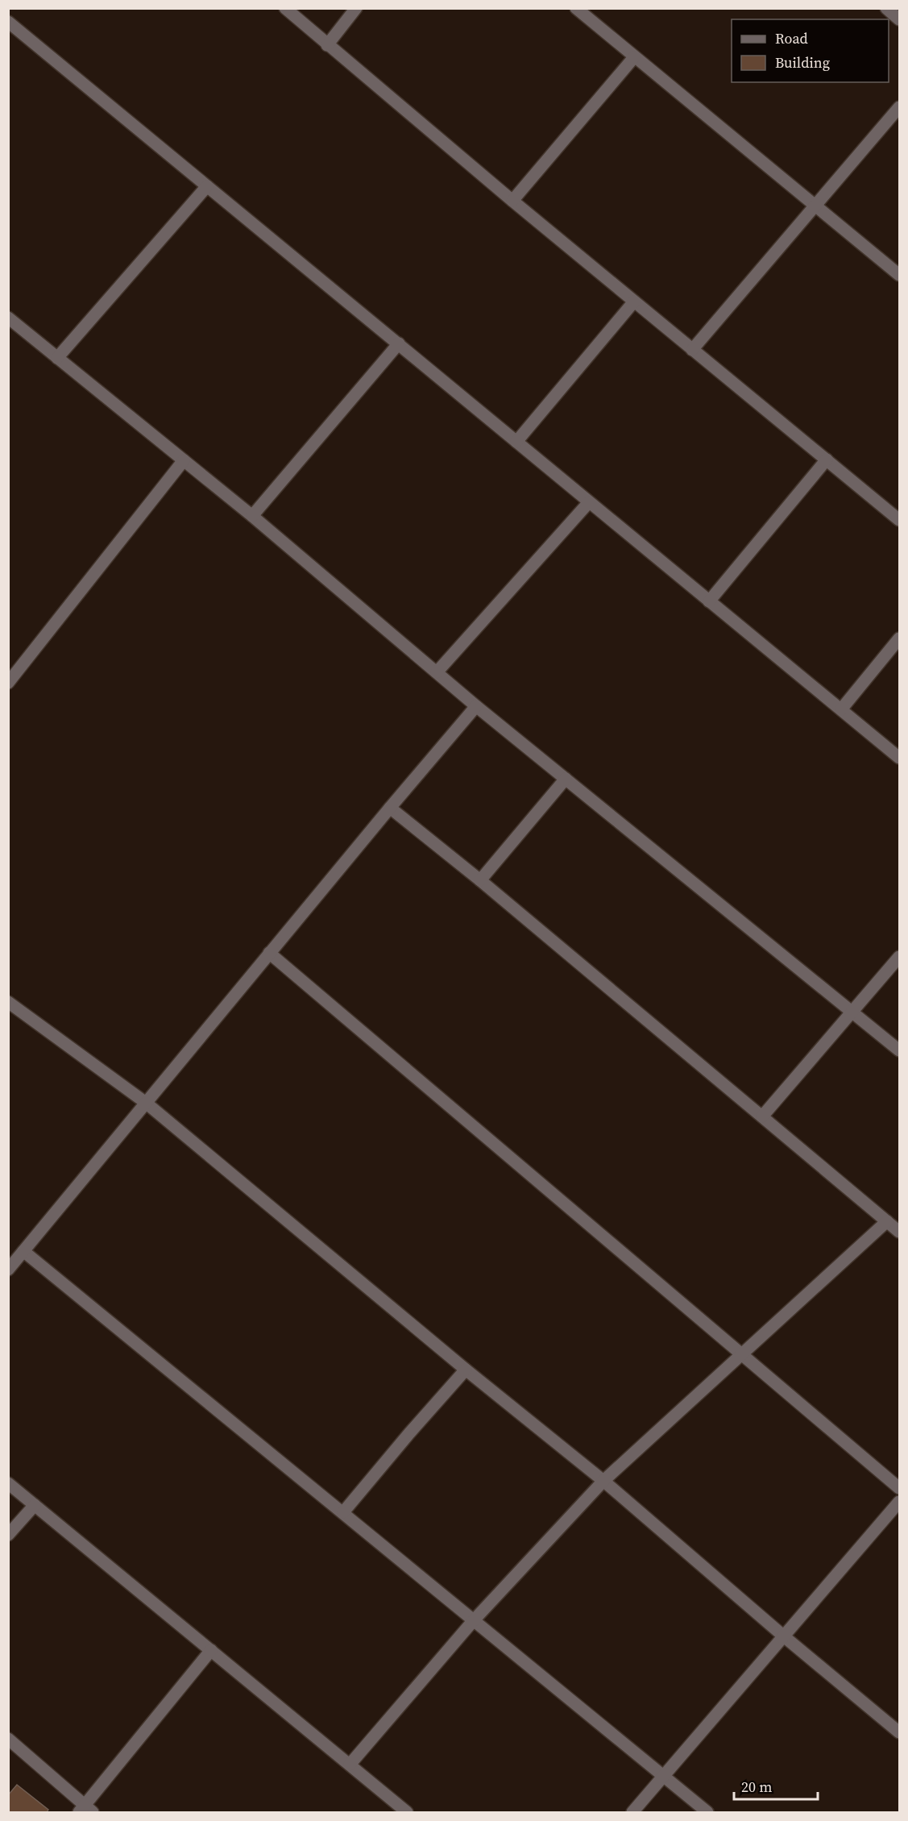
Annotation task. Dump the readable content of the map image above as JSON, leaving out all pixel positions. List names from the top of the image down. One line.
{"legend":["Road","Building"],"scale_bar":"20 m"}
